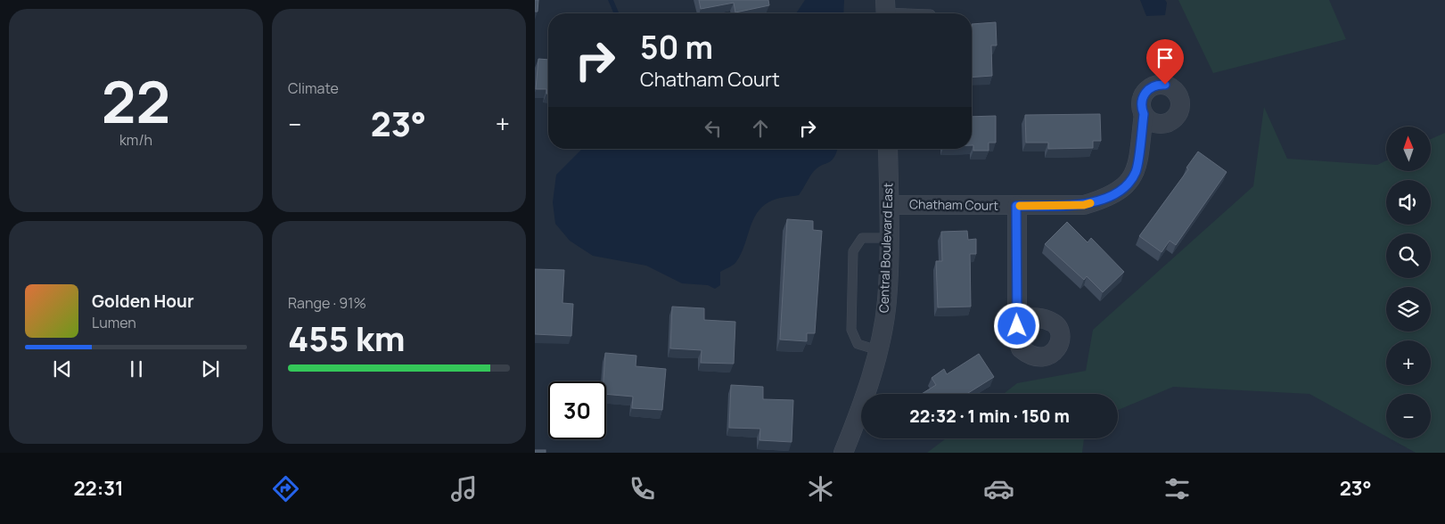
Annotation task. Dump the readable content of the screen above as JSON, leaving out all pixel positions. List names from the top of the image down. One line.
{"streets":{"street":["Chatham Court","Central Boulevard East"]},"crossings":[["Chatham Court","Central Boulevard East"]],"north":"top","page":{"tile":[["22","km/h"],"Climate",["Range · 91%","455 km"]],"turn":["50 m","Chatham Court"],"heat":["−","23°","+"],"map_buttons":["+","−"],"song":["Golden Hour","Lumen"],"limit":"30","trip":"22:32 · 1 min · 150 m","tabs":["22:31","23°"]}}
